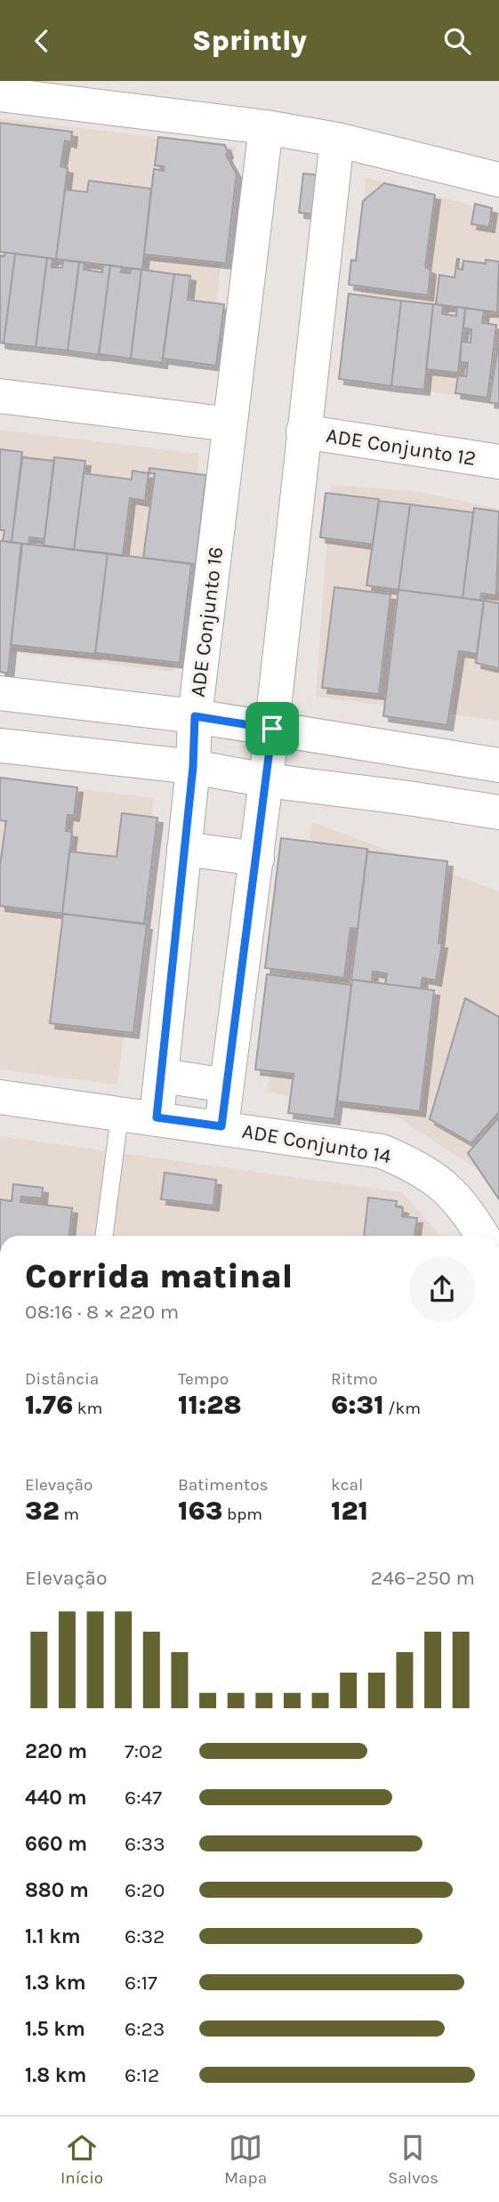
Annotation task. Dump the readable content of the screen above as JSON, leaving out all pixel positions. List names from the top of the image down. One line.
{"streets":{"street":["ADE Conjunto 12","ADE Conjunto 16","ADE Conjunto 14"]},"crossings":[["ADE Conjunto 16","ADE Conjunto 14"]],"page":{"header":"Sprintly","heading":["Corrida matinal","08:16 · 8 × 220 m"],"stats":[["Distância","1.76 km"],["Tempo","11:28"],["Ritmo","6:31 /km"],["Elevação","32 m"],["Batimentos","163 bpm"],["kcal","121"]],"chart":["Elevação","246–250 m"],"list":[{"name":"220 m","note":"7:02"},{"name":"440 m","note":"6:47"},{"name":"660 m","note":"6:33"},{"name":"880 m","note":"6:20"},{"name":"1.1 km","note":"6:32"},{"name":"1.3 km","note":"6:17"},{"name":"1.5 km","note":"6:23"},{"name":"1.8 km","note":"6:12"}],"tabs":["Início","Mapa","Salvos"]}}
